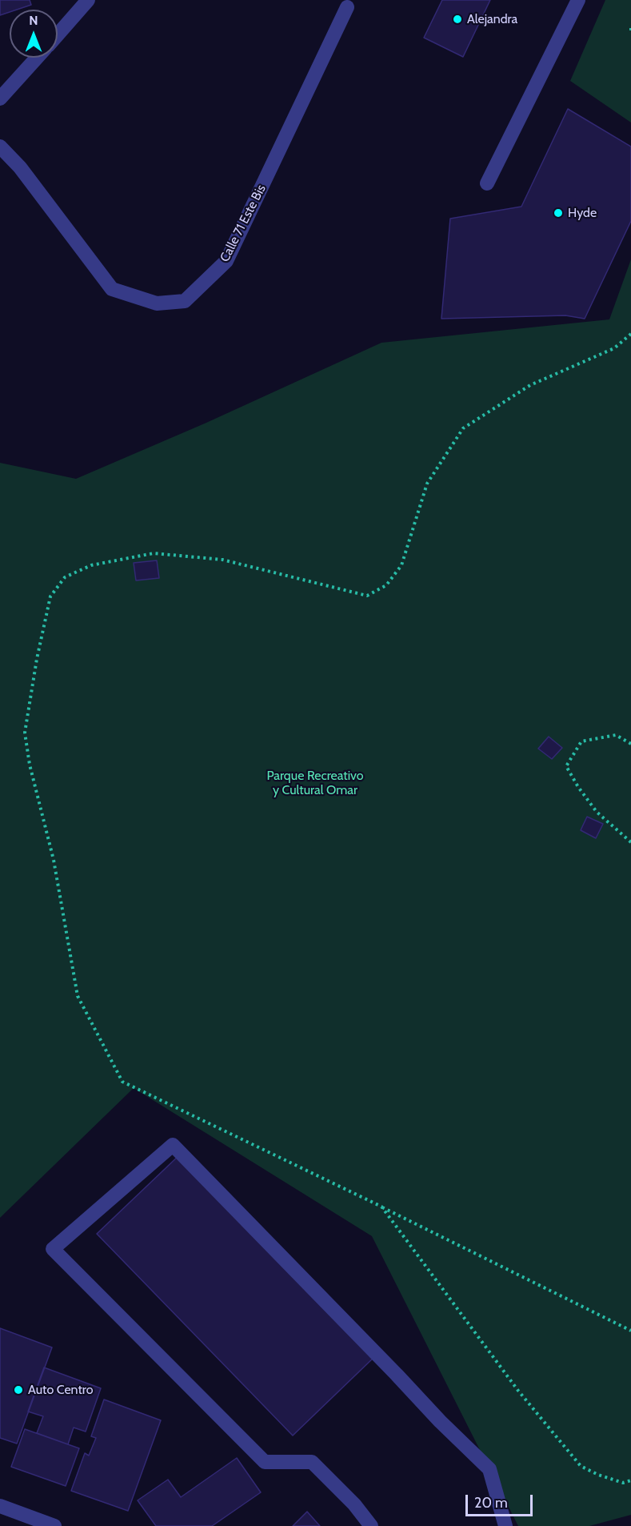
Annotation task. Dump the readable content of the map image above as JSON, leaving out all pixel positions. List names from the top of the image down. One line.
{"streets":{"street":["Calle 71 Este Bis"]},"parks":["Parque Recreativo y Cultural Omar"],"places":["Alejandra","Hyde","Auto Centro"],"scale_bar":"20 m","north":"top"}
